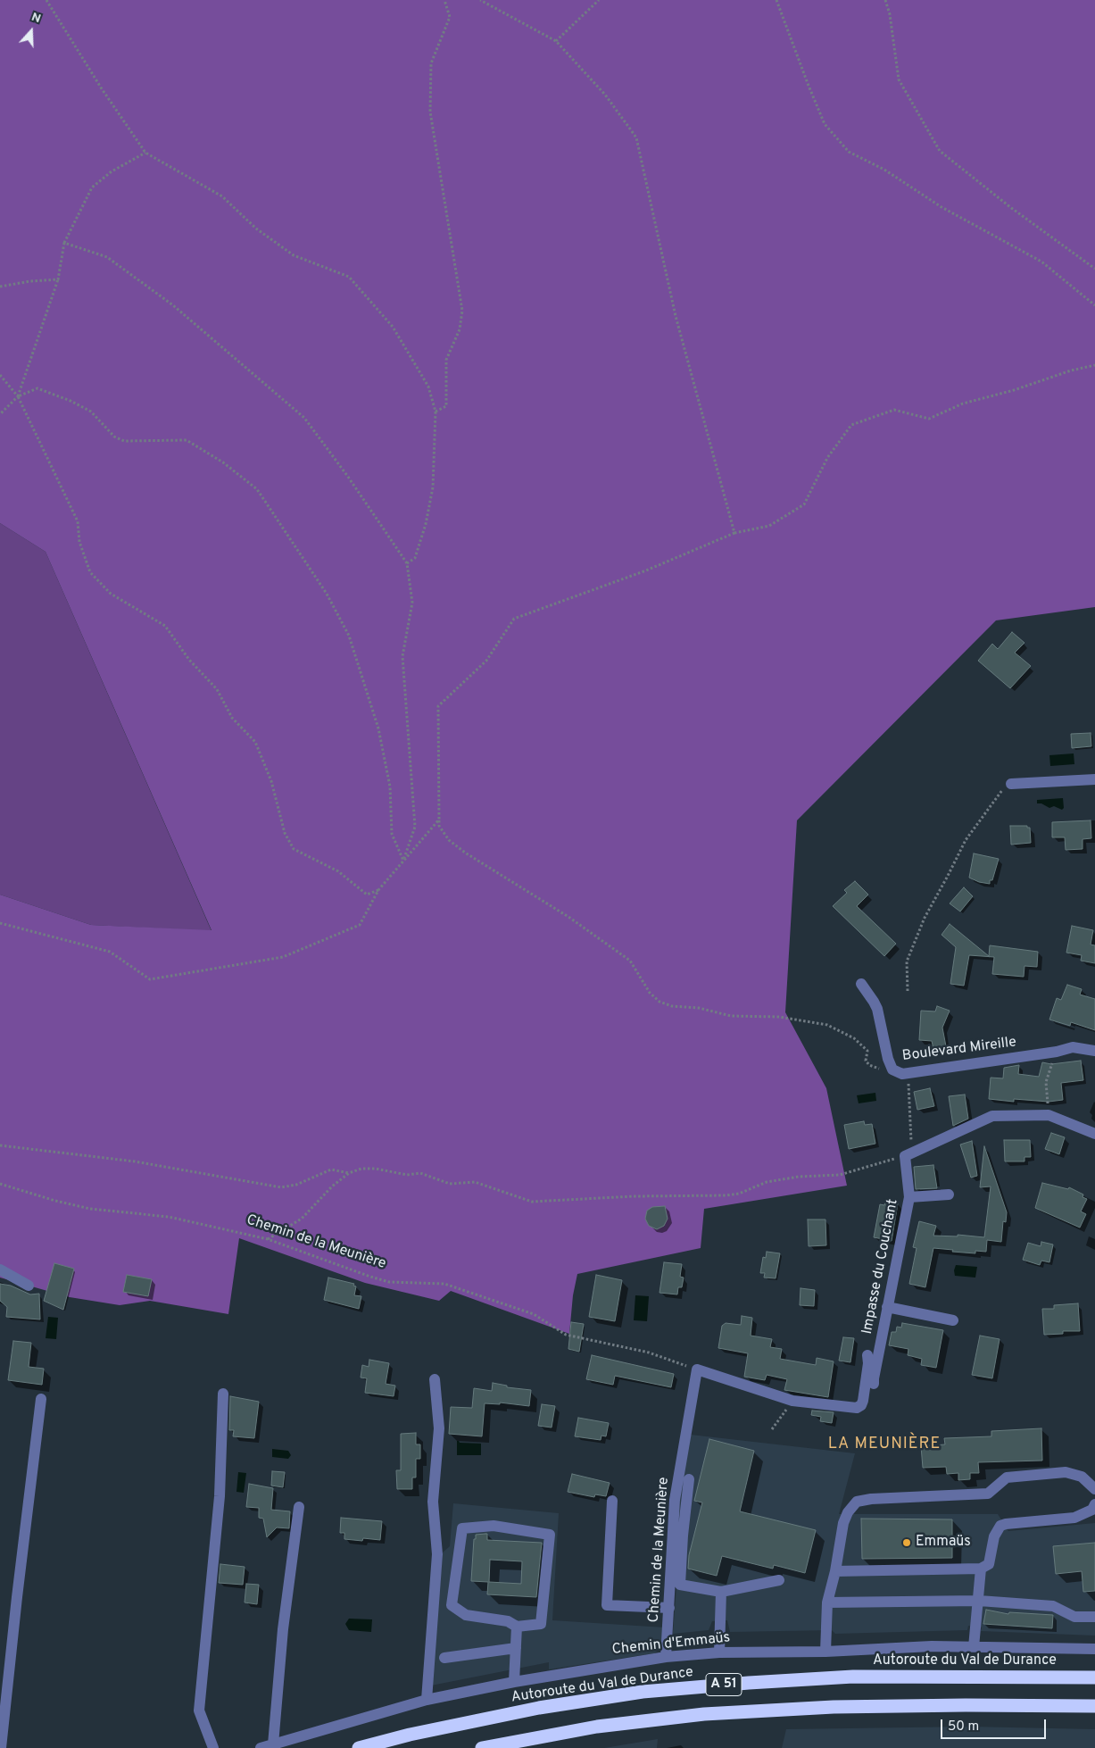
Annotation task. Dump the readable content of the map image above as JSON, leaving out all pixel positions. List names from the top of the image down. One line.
{"streets":{"highway":["Autoroute du Val de Durance","A 51"],"street":["Boulevard Mireille","Chemin de la Meunière","Impasse du Couchant","Chemin d'Emmaüs"]},"crossings":[["Chemin de la Meunière","Chemin d'Emmaüs"]],"districts":["LA MEUNIÈRE"],"places":["Emmaüs"],"scale_bar":"50 m","north":"top"}
